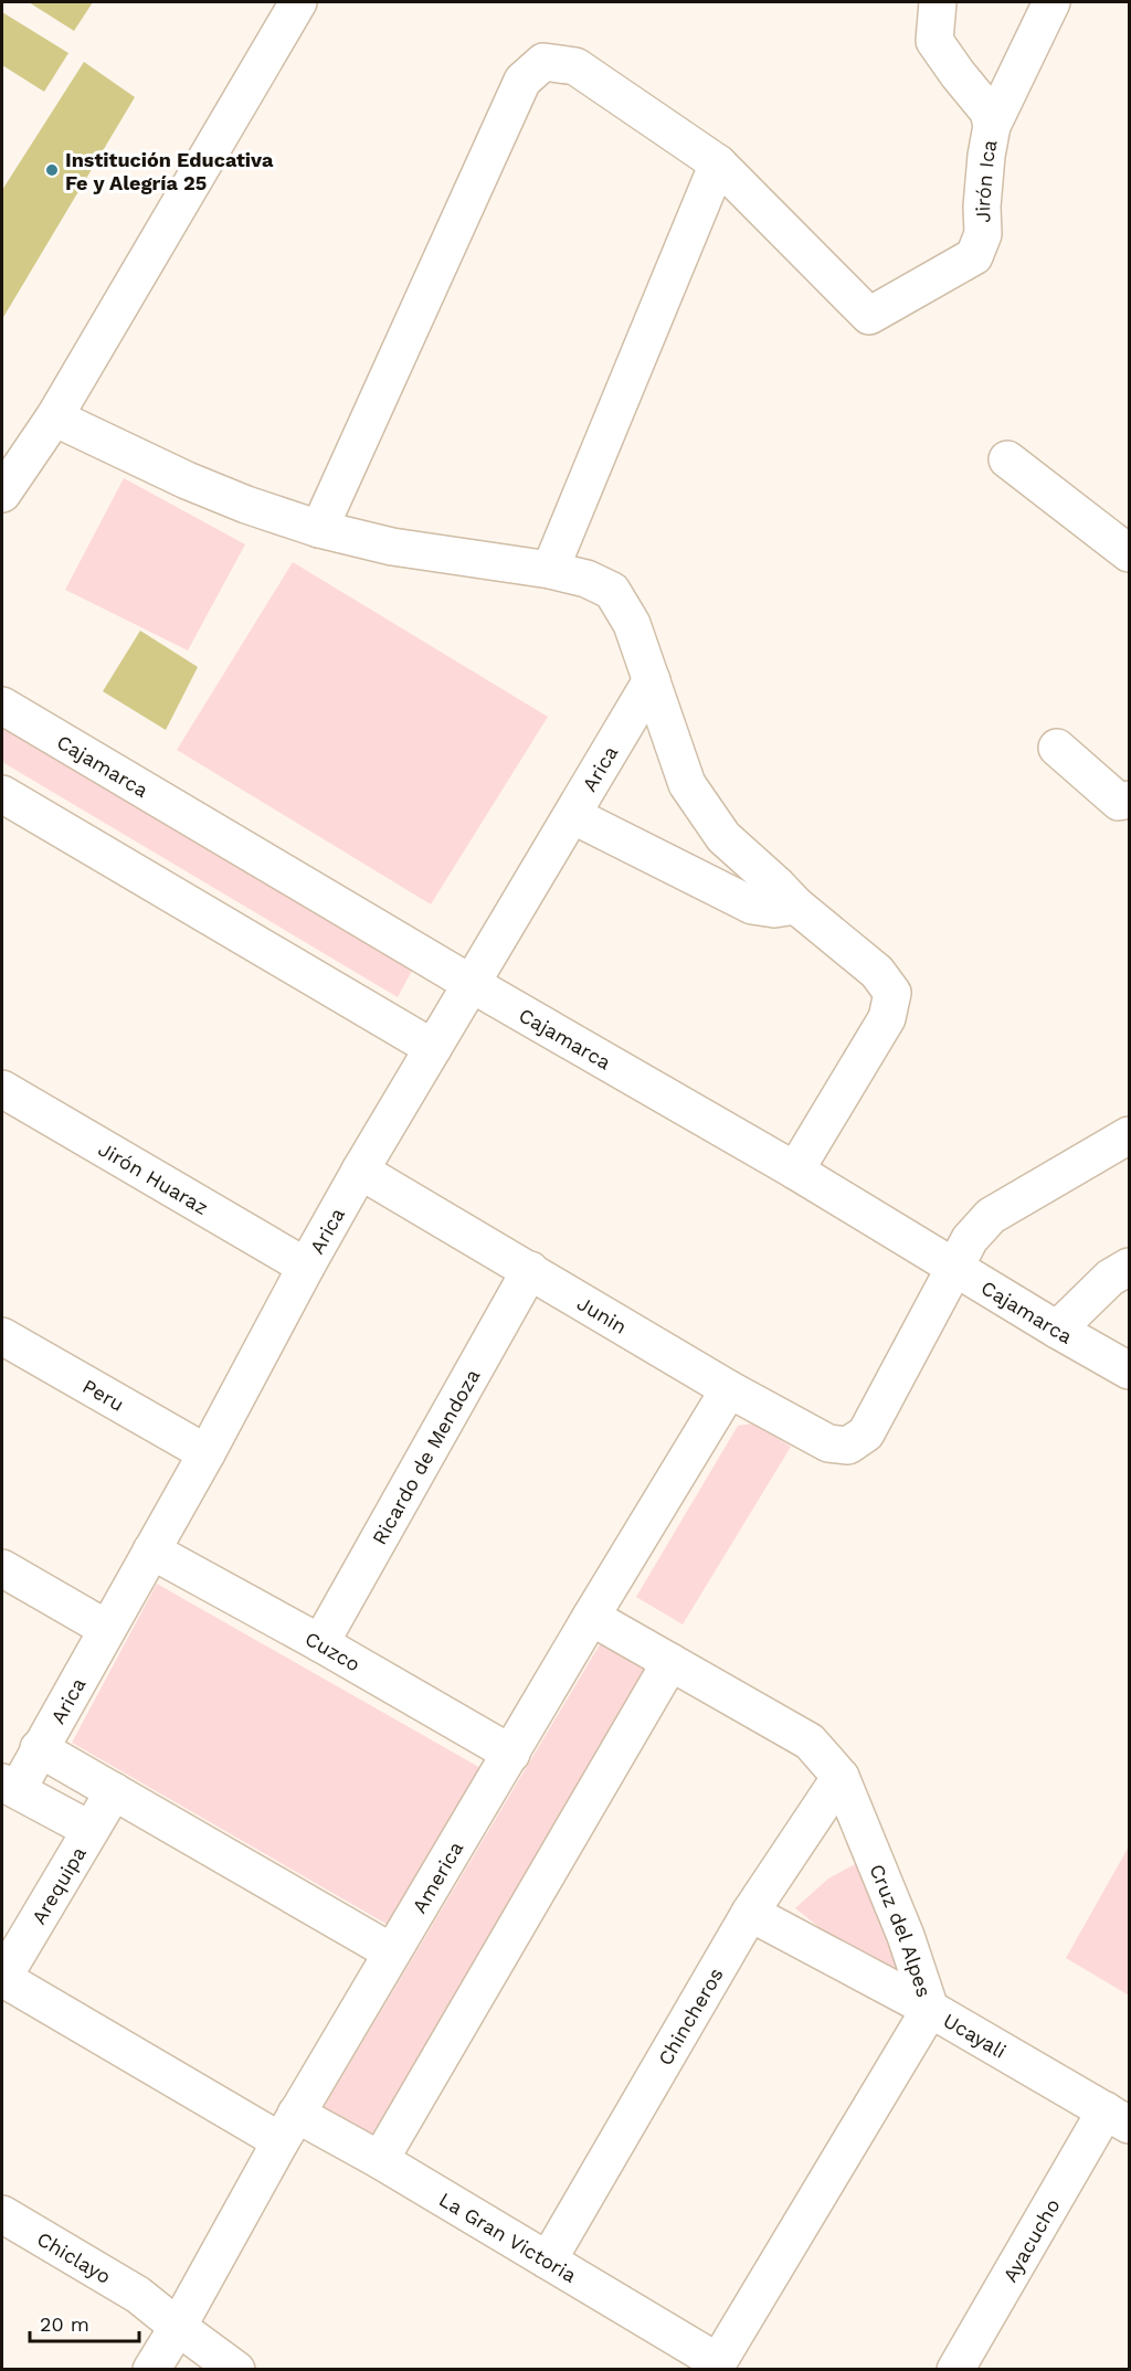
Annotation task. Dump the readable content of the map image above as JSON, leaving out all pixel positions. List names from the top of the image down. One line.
{"streets":{"street":["Jirón Ica","Cajamarca","Arica","Jirón Huaraz","Junin","Peru","Ricardo de Mendoza","Cuzco","America","Arequipa","Cruz del Alpes","Chincheros","Ucayali","La Gran Victoria","Ayacucho","Chiclayo"]},"crossings":[["Cajamarca","Arica"],["Cajamarca","Junin"],["Arica","Jirón Huaraz"],["Arica","Junin"],["Arica","Peru"],["Arica","Cuzco"],["Junin","Ricardo de Mendoza"],["Junin","America"],["Ricardo de Mendoza","Cuzco"],["Cuzco","America"],["America","Cruz del Alpes"],["America","La Gran Victoria"],["America","Chiclayo"],["Arequipa","La Gran Victoria"],["Cruz del Alpes","Chincheros"],["Cruz del Alpes","Ucayali"],["Cruz del Alpes","La Gran Victoria"],["Chincheros","Ucayali"],["Chincheros","La Gran Victoria"],["Ucayali","Ayacucho"]],"places":["Institución Educativa Fe y Alegría 25"],"scale_bar":"20 m"}
